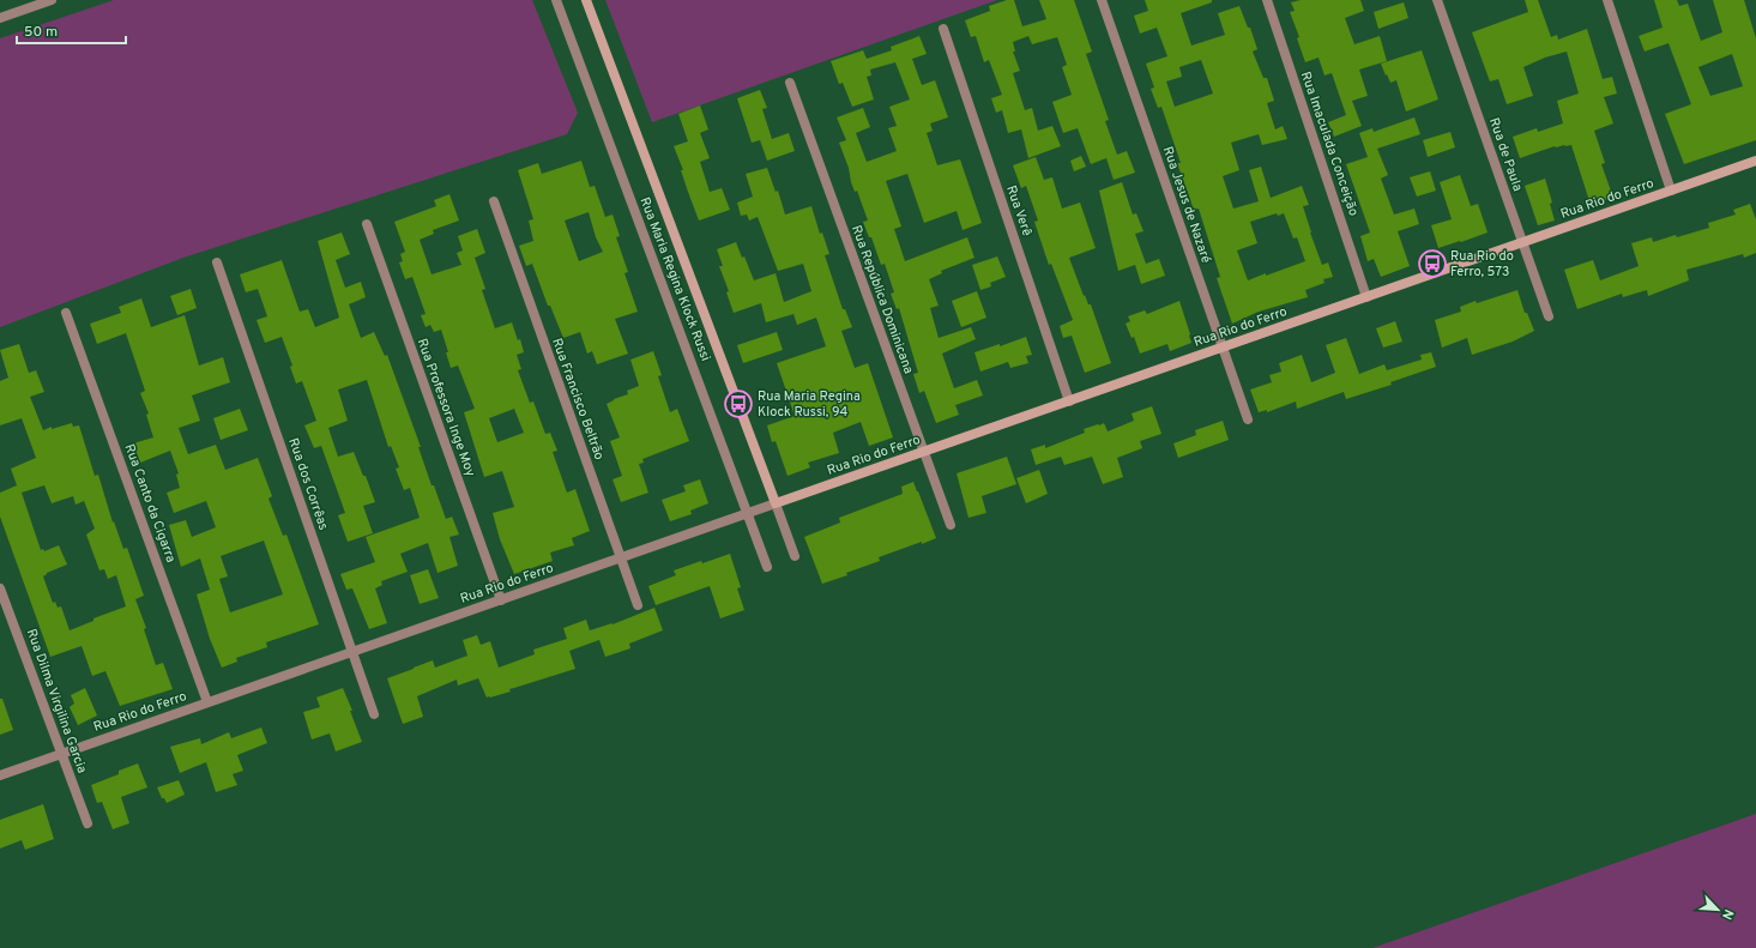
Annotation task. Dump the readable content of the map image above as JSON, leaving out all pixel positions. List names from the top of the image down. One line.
{"streets":{"street":["Rua Imaculada Conceição","Rua de Paula","Rua Rio do Ferro","Rua Jesus de Nazaré","Rua Verê","Rua Maria Regina Klock Russi","Rua República Dominicana","Rua Francisco Beltrão","Rua Professora Inge Moy","Rua dos Corrêas","Rua Canto da Cigarra","Rua Dilma Virgilina Garcia"]},"crossings":[["Rua Imaculada Conceição","Rua Rio do Ferro"],["Rua de Paula","Rua Rio do Ferro"],["Rua Rio do Ferro","Rua Jesus de Nazaré"],["Rua Rio do Ferro","Rua Verê"],["Rua Rio do Ferro","Rua Maria Regina Klock Russi"],["Rua Rio do Ferro","Rua República Dominicana"],["Rua Rio do Ferro","Rua Francisco Beltrão"],["Rua Rio do Ferro","Rua Professora Inge Moy"],["Rua Rio do Ferro","Rua dos Corrêas"],["Rua Rio do Ferro","Rua Canto da Cigarra"],["Rua Rio do Ferro","Rua Dilma Virgilina Garcia"]],"places":{"bus stop":["Rua Rio do Ferro, 573","Rua Maria Regina Klock Russi, 94"]},"scale_bar":"50 m","north":"bottom right"}
